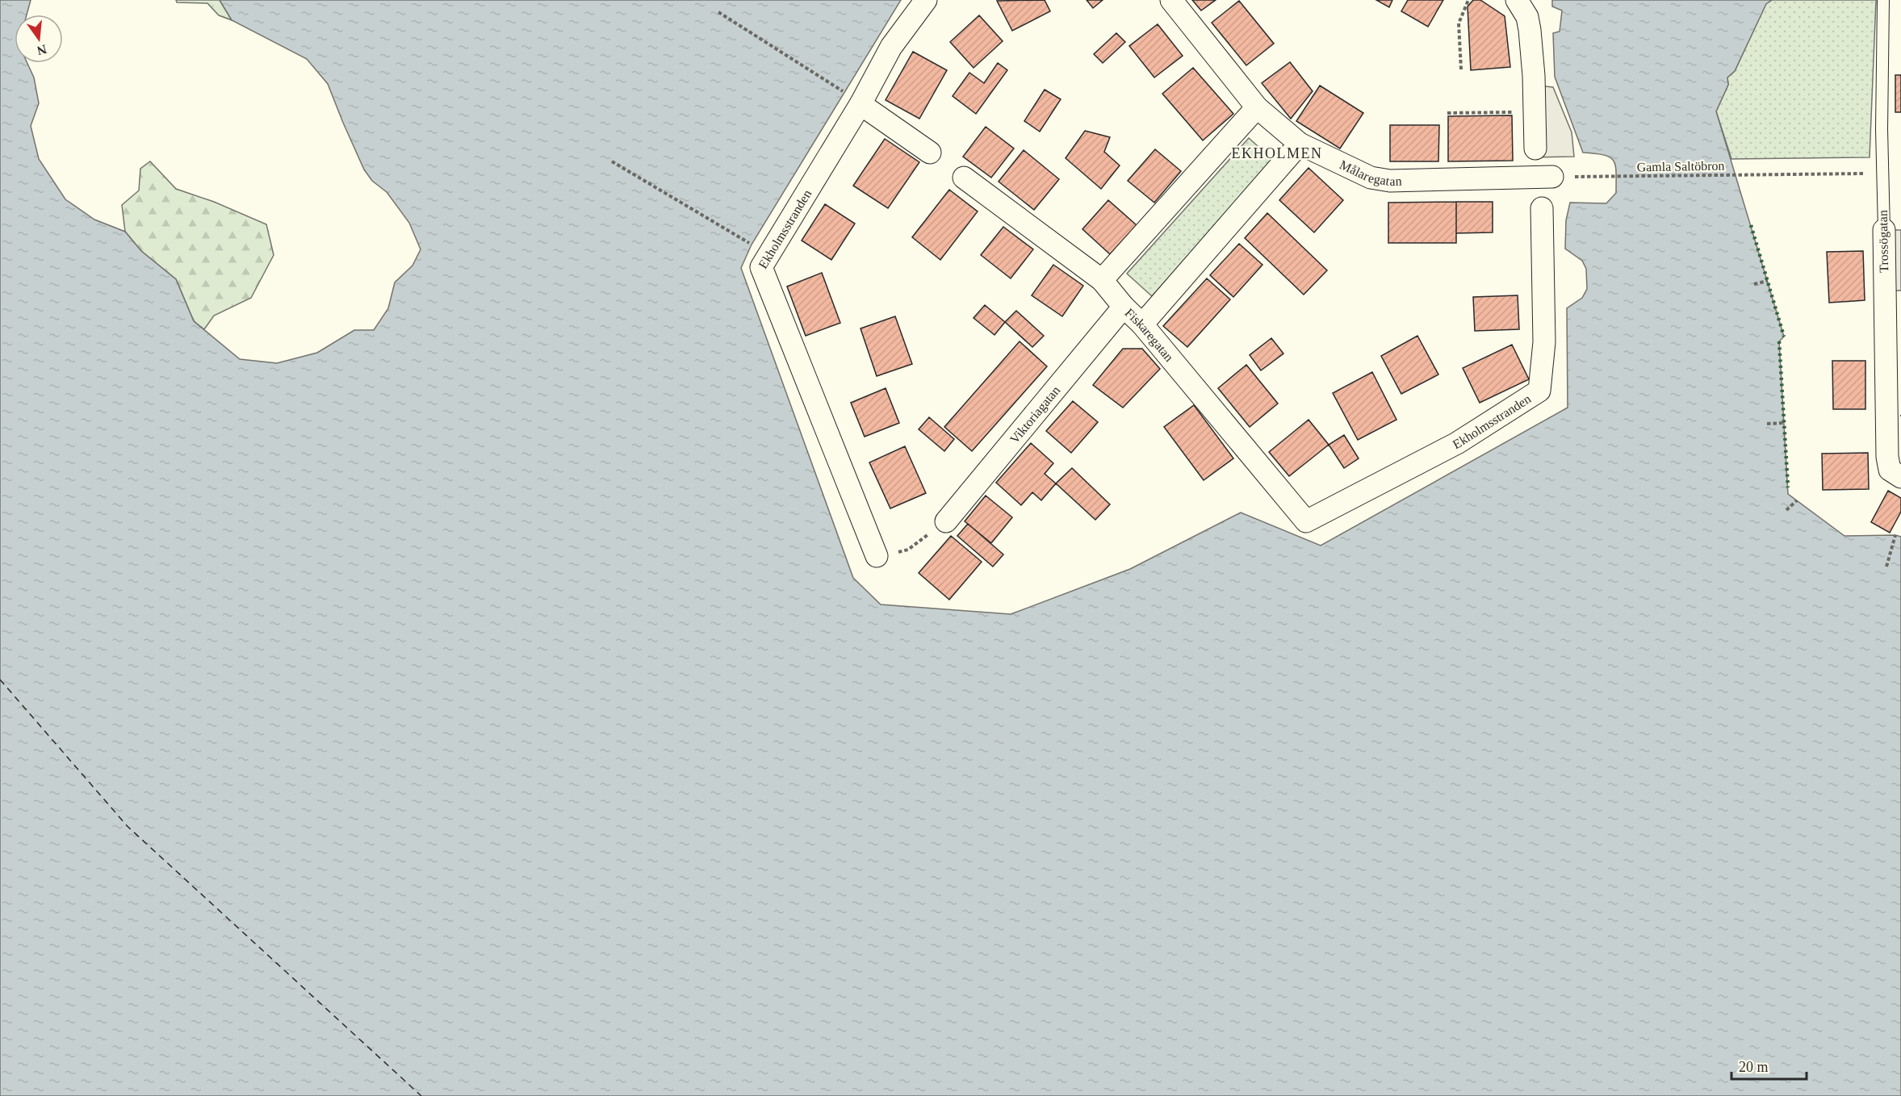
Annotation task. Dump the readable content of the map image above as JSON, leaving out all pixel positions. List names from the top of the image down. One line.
{"streets":{"street":["Målaregatan","Ekholmsstranden","Trossögatan","Fiskaregatan","Viktoriagatan"],"path":["Gamla Saltöbron"]},"crossings":[["Gamla Saltöbron","Trossögatan"],["Ekholmsstranden","Fiskaregatan"],["Fiskaregatan","Viktoriagatan"]],"districts":["EKHOLMEN"],"scale_bar":"20 m","north":"bottom"}
